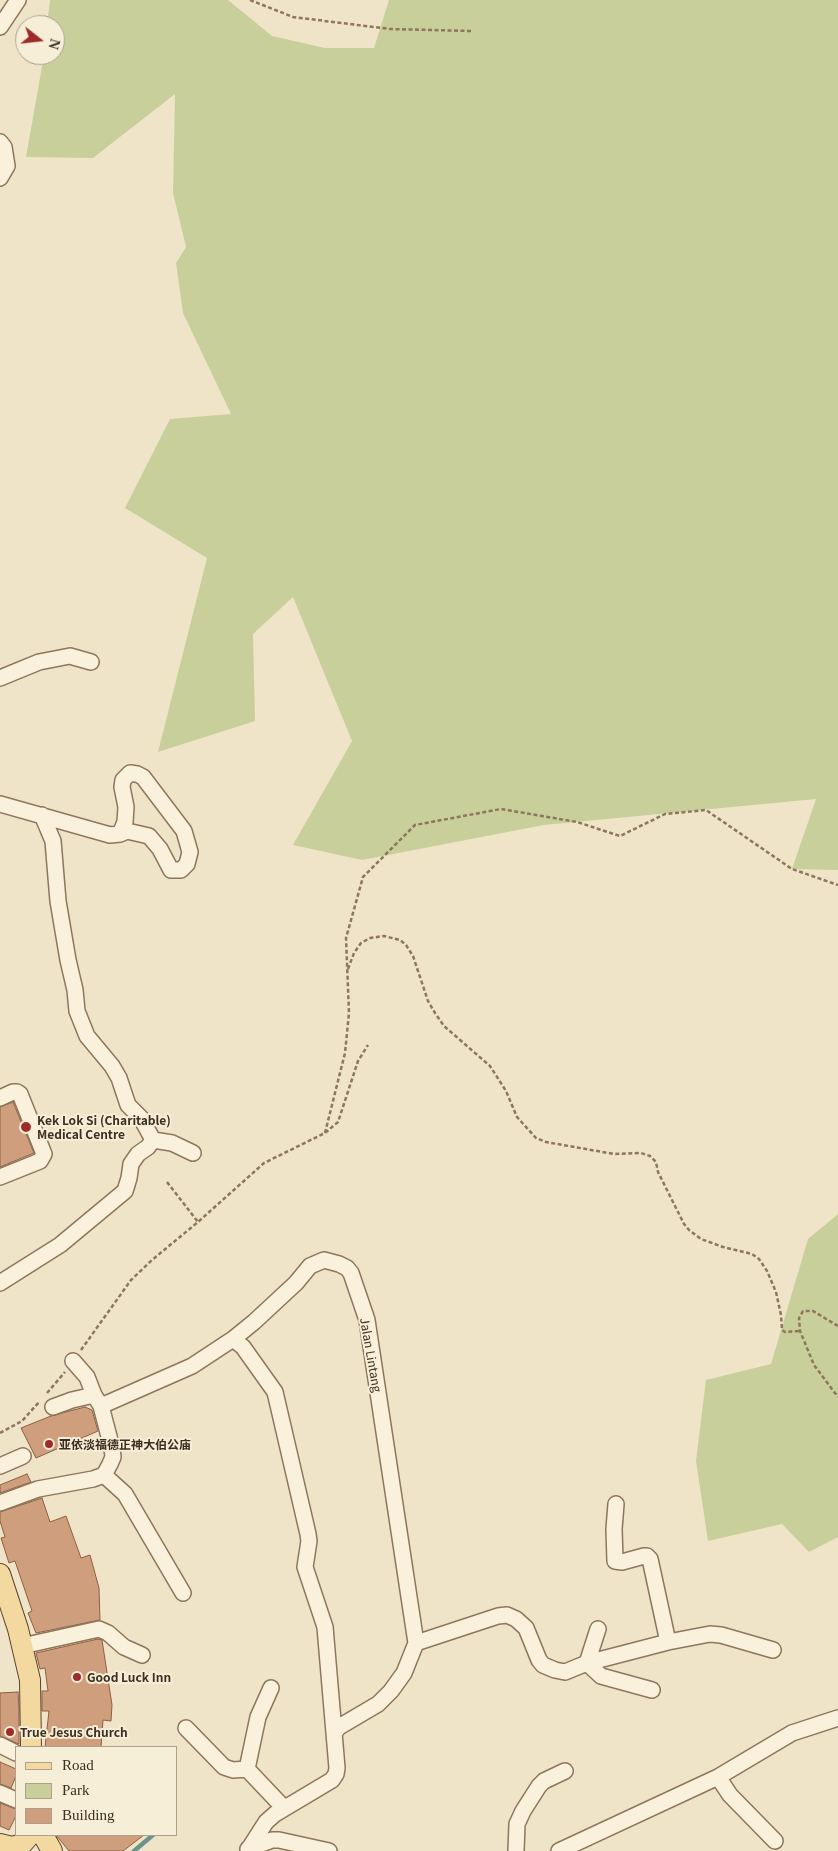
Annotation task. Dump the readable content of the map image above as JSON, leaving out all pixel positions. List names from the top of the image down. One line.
{"streets":{"street":["Jalan Lintang"]},"places":["Kek Lok Si (Charitable) Medical Centre","亚依淡福德正神大伯公庙","Good Luck Inn","True Jesus Church"],"legend":["Road","Park","Building"],"north":"right"}
